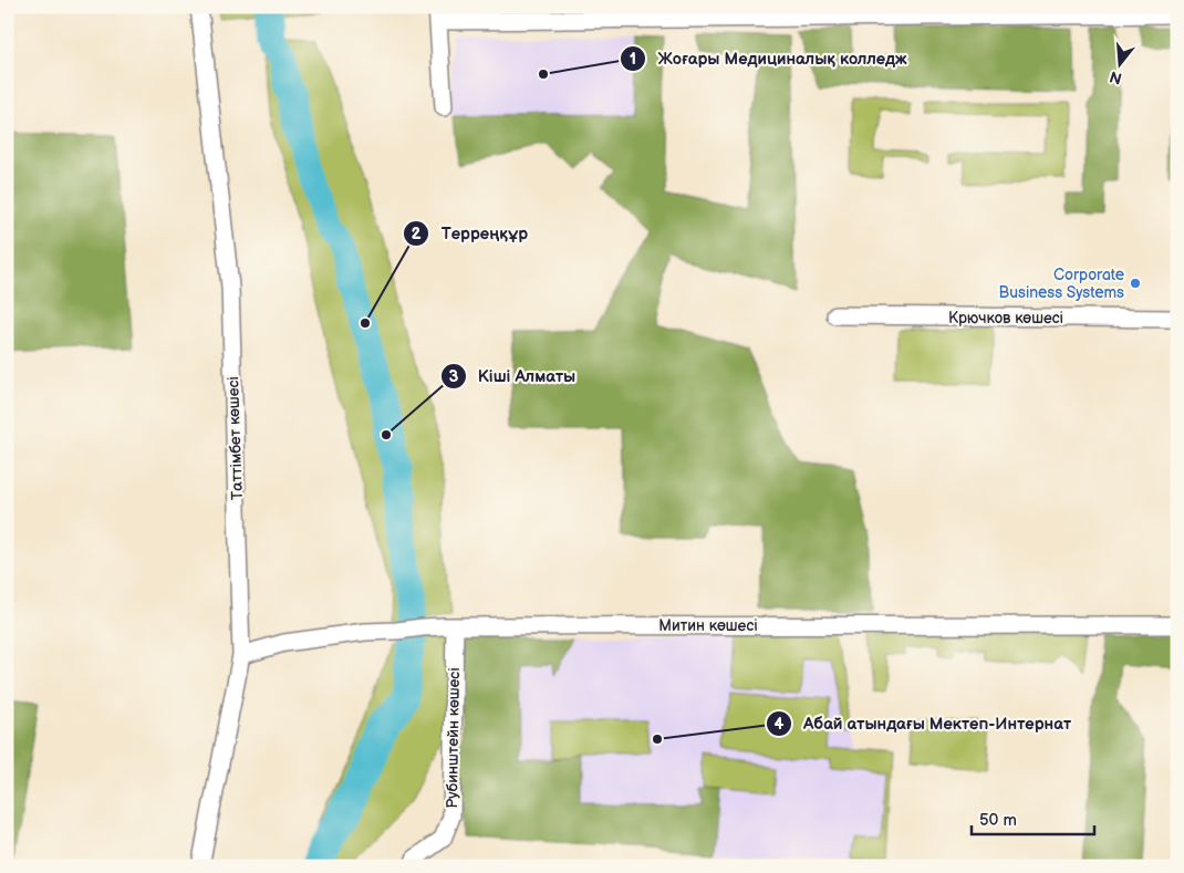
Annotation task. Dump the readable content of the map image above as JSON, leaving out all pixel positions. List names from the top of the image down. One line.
{"streets":{"street":["Крючков көшесі","Таттімбет көшесі","Митин көшесі","Рубинштейн көшесі"]},"crossings":[["Таттімбет көшесі","Митин көшесі"],["Митин көшесі","Рубинштейн көшесі"]],"places":["Жоғары Медициналық колледж","Corporate Business Systems","Терреңқұр","Кіші Алматы","Абай атындағы Мектеп-Интернат"],"scale_bar":"50 m","north":"bottom"}
